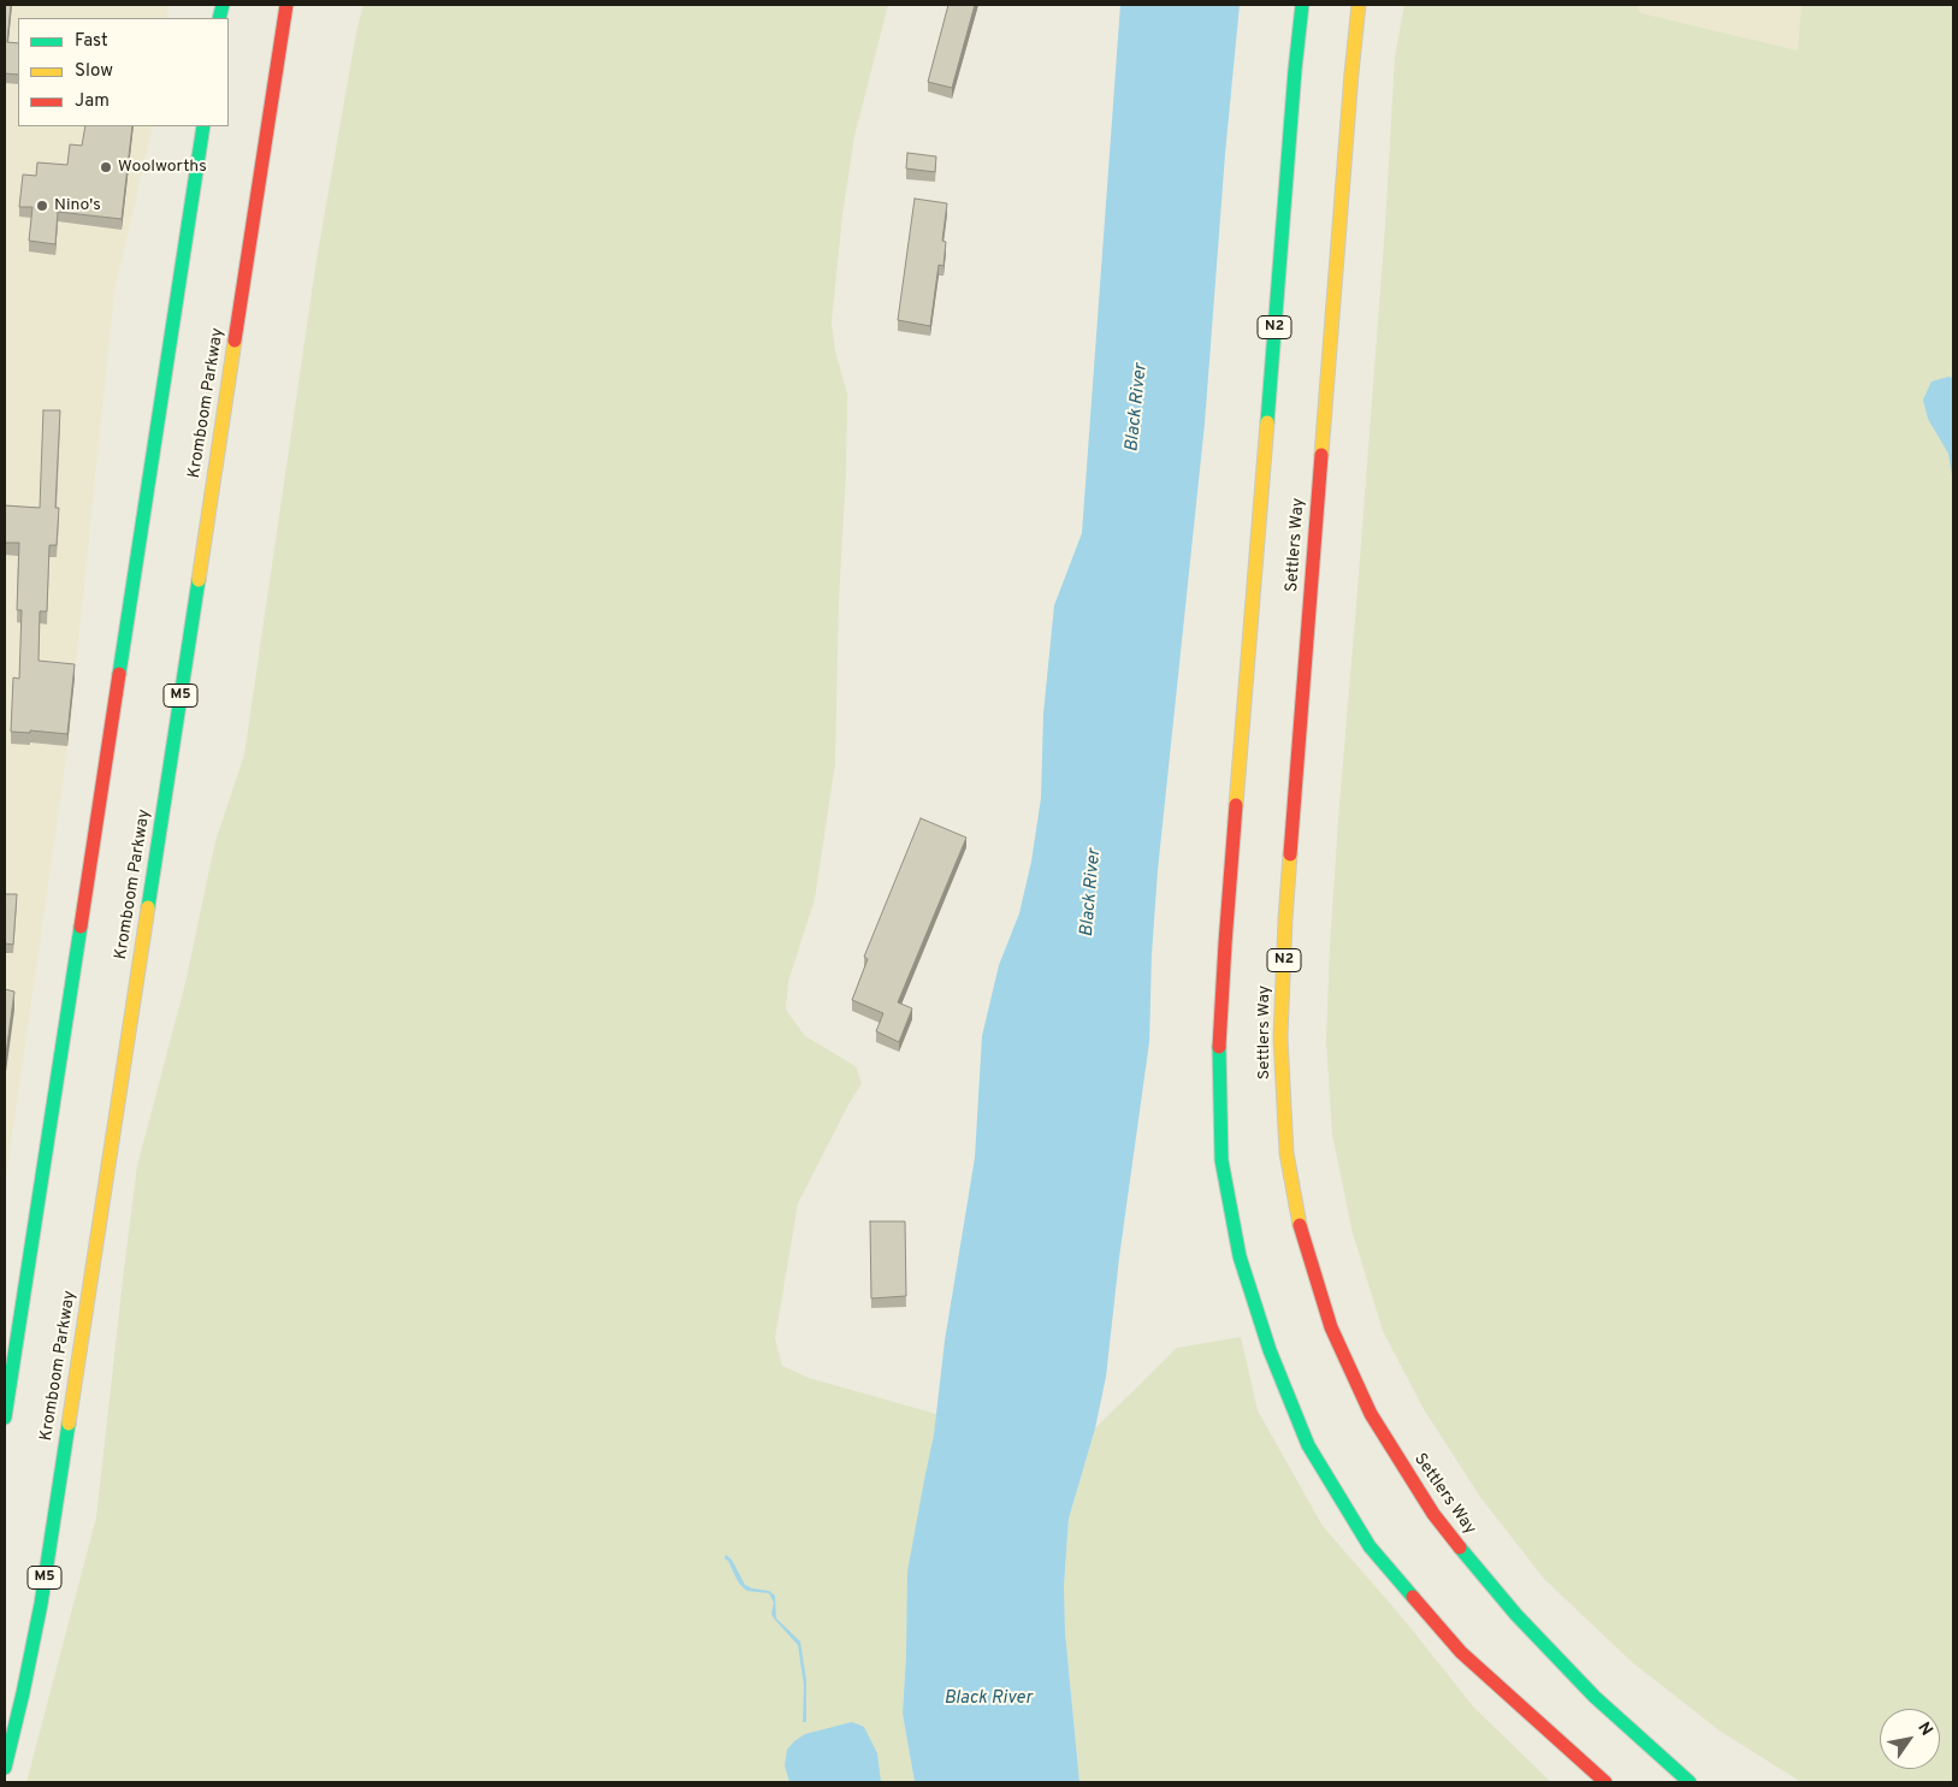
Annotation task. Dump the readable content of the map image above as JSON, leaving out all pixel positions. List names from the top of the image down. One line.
{"streets":{"highway":["N2","Kromboom Parkway","Settlers Way","M5"]},"water":["Black River"],"places":["Woolworths","Nino's"],"legend":["Fast","Slow","Jam"],"north":"top right"}
